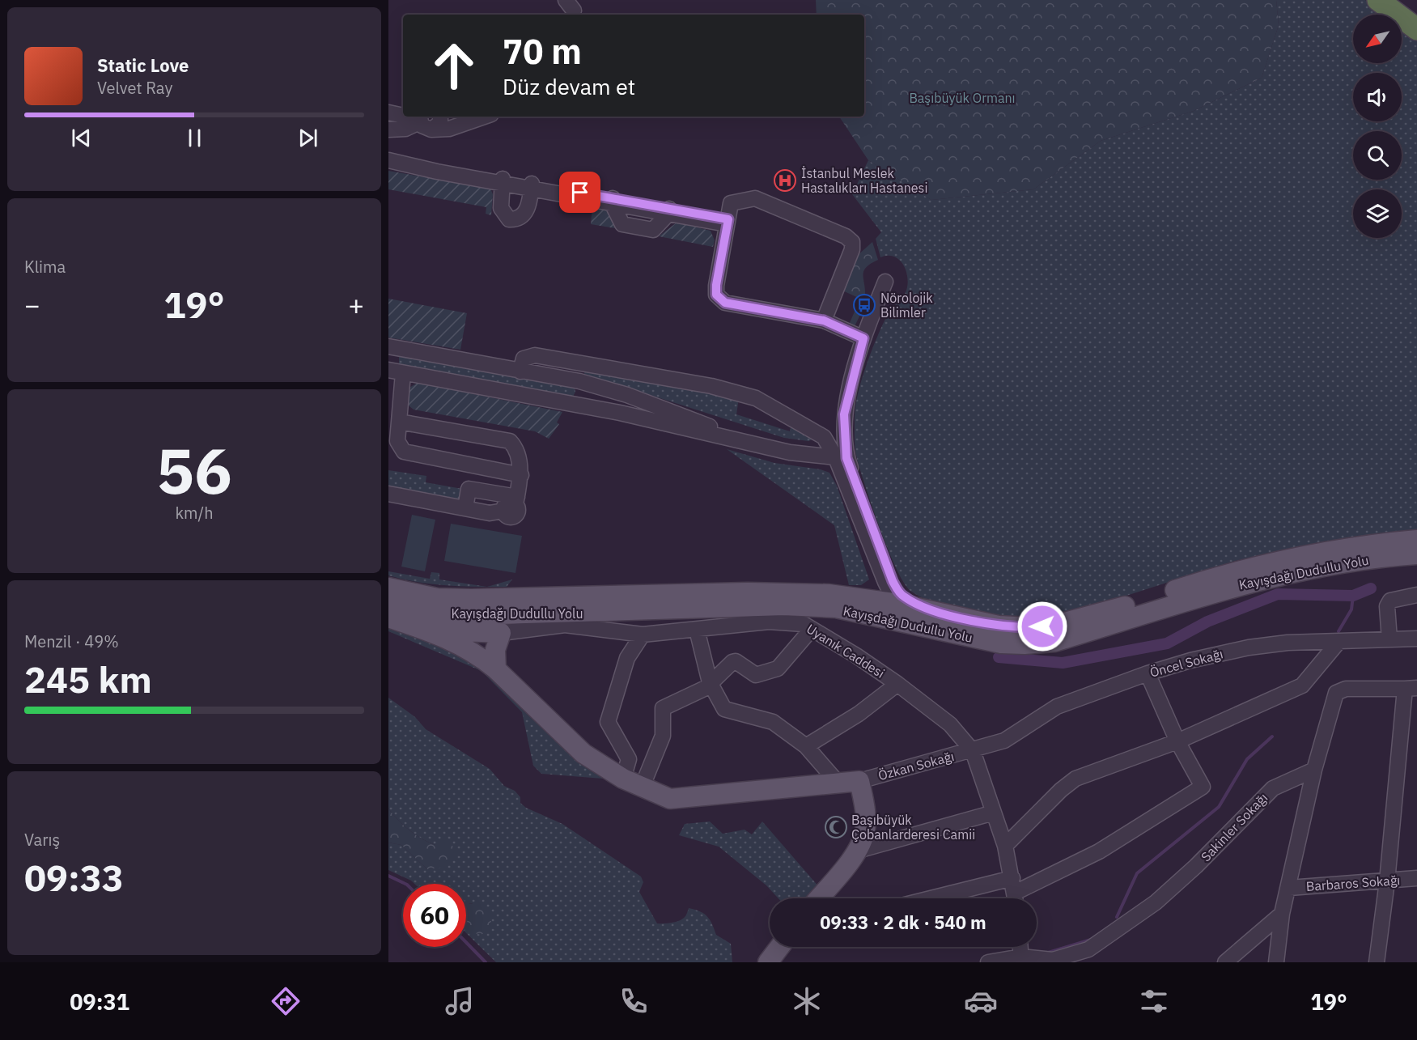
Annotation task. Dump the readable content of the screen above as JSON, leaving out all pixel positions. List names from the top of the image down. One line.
{"streets":{"main road":["Kayışdağı Dudullu Yolu"],"street":["Uyanık Caddesi","Öncel Sokağı","Özkan Sokağı","Sakinler Sokağı","Barbaros Sokağı"]},"crossings":[["Uyanık Caddesi","Öncel Sokağı"],["Uyanık Caddesi","Özkan Sokağı"],["Öncel Sokağı","Özkan Sokağı"]],"parks":["Başıbüyük Ormanı"],"places":{"hospital":["İstanbul Meslek Hastalıkları Hastanesi"],"bus stop":["Nörolojik Bilimler"],"mosque":["Başıbüyük Çobanlarderesi Camii"]},"north":"bottom left","page":{"turn":["70 m","Düz devam et"],"song":["Static Love","Velvet Ray"],"tile":["Klima",["56","km/h"],["Menzil · 49%","245 km"],["Varış","09:33"]],"heat":["−","19°","+"],"limit":"60","trip":"09:33 · 2 dk · 540 m","tabs":["09:31","19°"]}}
